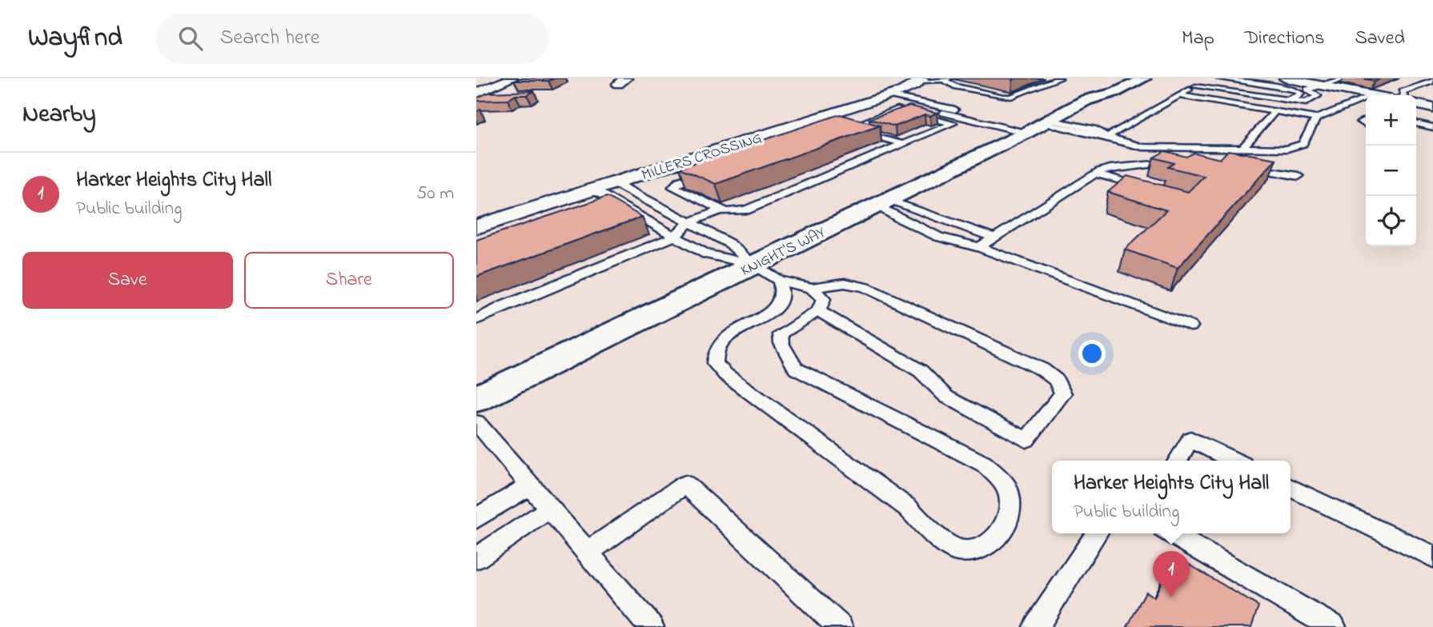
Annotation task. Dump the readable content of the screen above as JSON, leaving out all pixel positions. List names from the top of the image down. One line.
{"streets":{"main road":["KNIGHT'S WAY"],"street":["MILLERS CROSSING"]},"page":{"header":"Wayfind","search":"Search here","nav":["Map","Directions","Saved"],"heading":"Nearby","map_buttons":["+","−"],"list":[{"mark":"1","name":"Harker Heights City Hall","note":"Public building","value":"50 m"}],"buttons":["Save","Share"],"popup":["Harker Heights City Hall","Public building"],"pins":"1"}}
